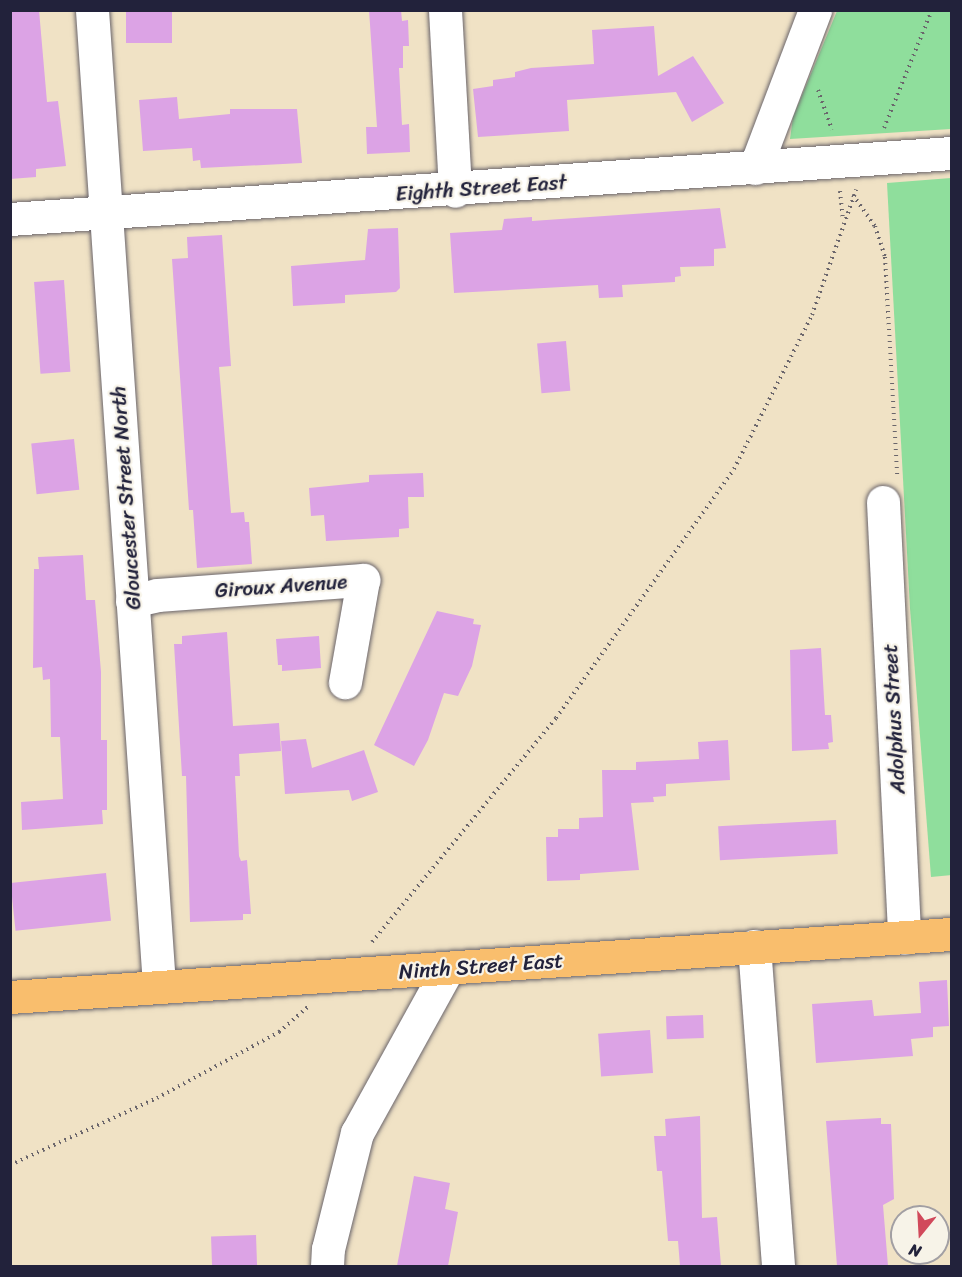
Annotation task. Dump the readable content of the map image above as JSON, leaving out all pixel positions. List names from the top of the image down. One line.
{"streets":{"main road":["Ninth Street East"],"street":["Eighth Street East","Gloucester Street North","Giroux Avenue","Adolphus Street"]},"crossings":[["Eighth Street East","Gloucester Street North"],["Gloucester Street North","Giroux Avenue"],["Gloucester Street North","Ninth Street East"],["Adolphus Street","Ninth Street East"]],"north":"bottom"}
